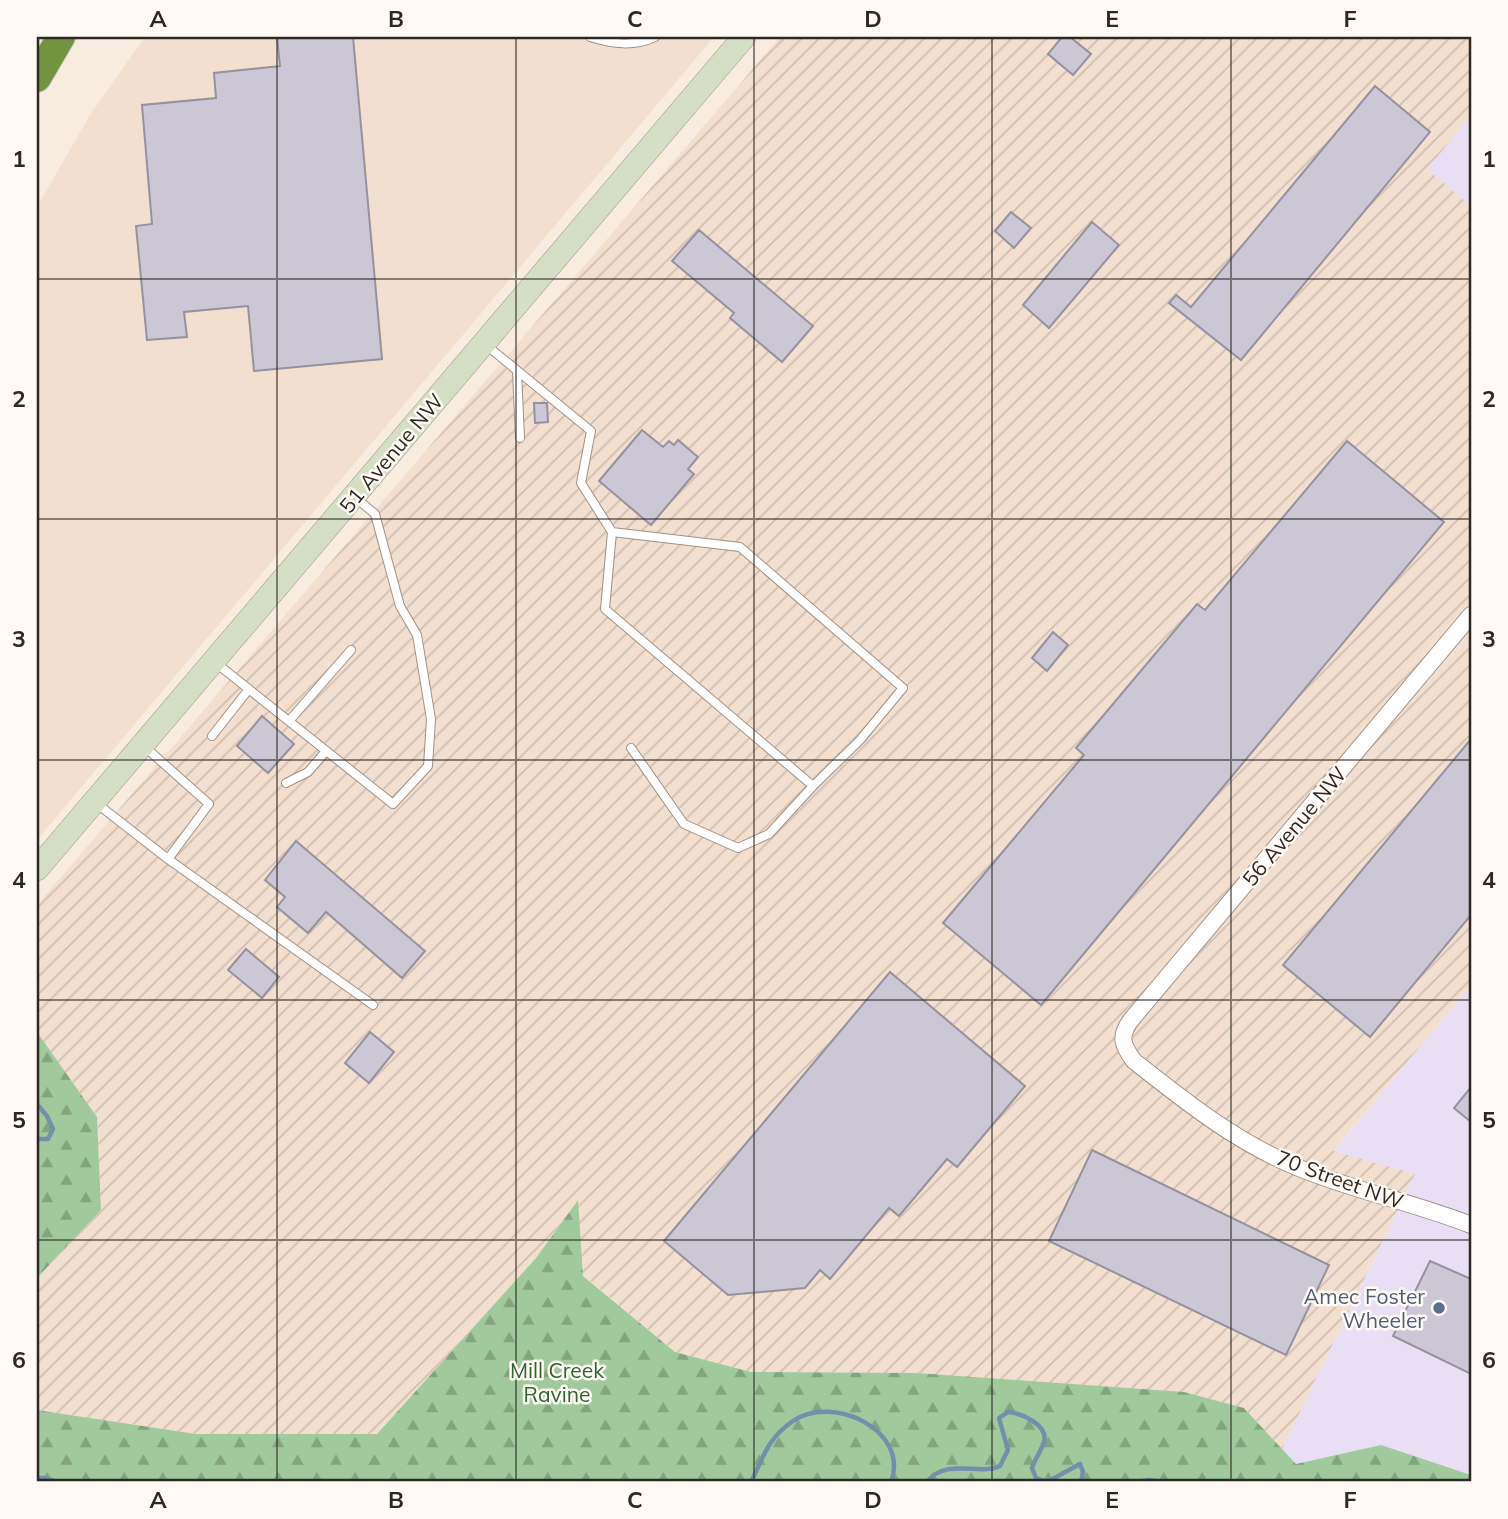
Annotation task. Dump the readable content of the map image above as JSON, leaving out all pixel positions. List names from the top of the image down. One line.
{"streets":{"street":["51 Avenue NW","56 Avenue NW","70 Street NW"]},"crossings":[["56 Avenue NW","70 Street NW"]],"parks":["Mill Creek Ravine"],"places":["Amec Foster Wheeler"],"grid":{"columns":["A","B","C","D","E","F"],"rows":["1","2","3","4","5","6"]}}
